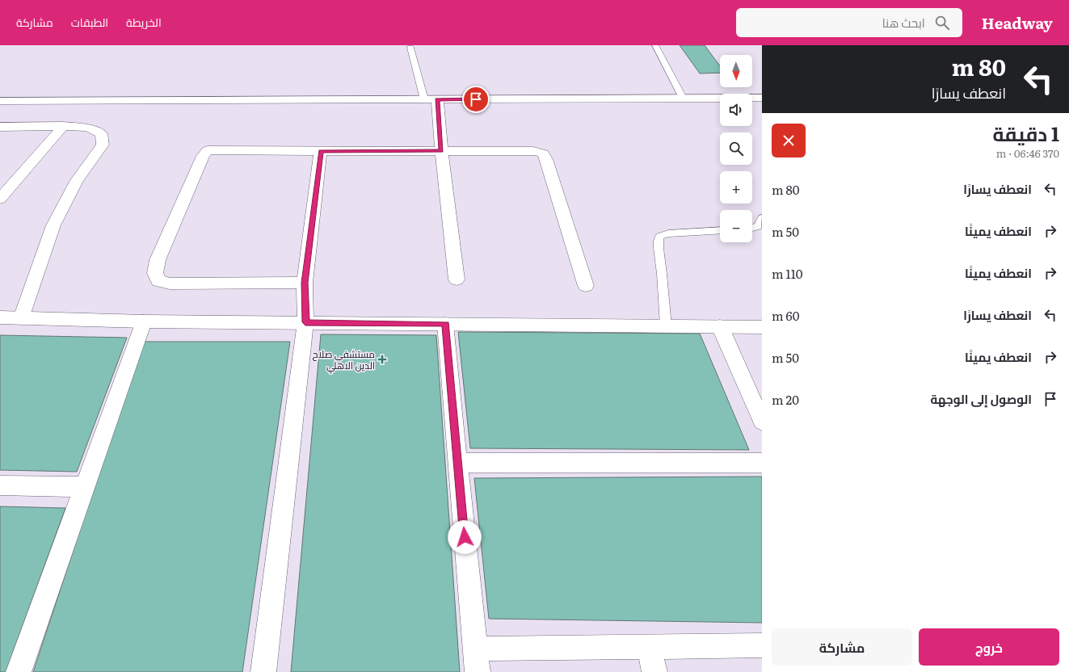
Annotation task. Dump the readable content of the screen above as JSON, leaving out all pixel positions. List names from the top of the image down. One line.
{"places":{"health":["مستشفى صلاح الدين الاهلي"]},"north":"bottom","page":{"header":"Headway","search":"ابحث هنا","nav":["الخريطة","الطبقات","مشاركة"],"turn":["80 m","انعطف يسارًا"],"map_buttons":["+","−"],"heading":["1 دقيقة","370 m · 06:46"],"list":[{"name":"انعطف يسارًا","value":"80 m"},{"name":"انعطف يمينًا","value":"50 m"},{"name":"انعطف يمينًا","value":"110 m"},{"name":"انعطف يسارًا","value":"60 m"},{"name":"انعطف يمينًا","value":"50 m"},{"name":"الوصول إلى الوجهة","value":"20 m"}],"buttons":["خروج","مشاركة"]}}
